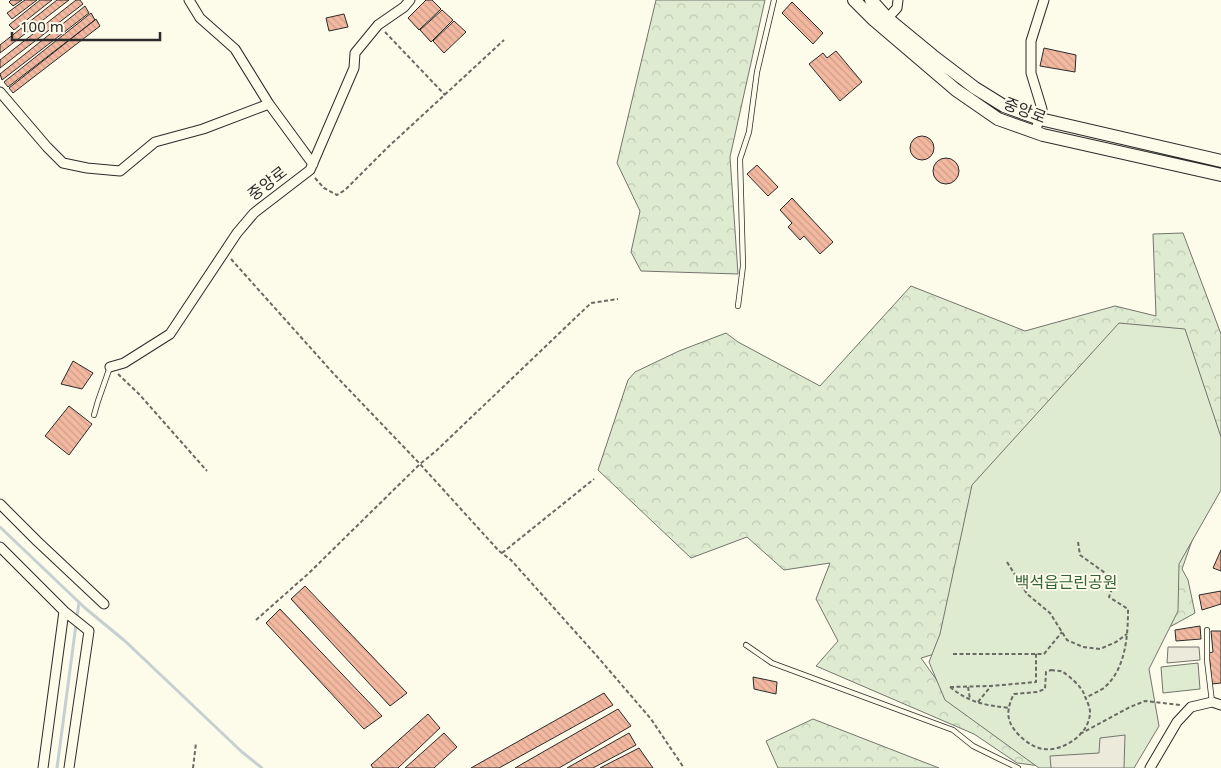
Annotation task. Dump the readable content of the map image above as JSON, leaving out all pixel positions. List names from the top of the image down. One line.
{"streets":{"main road":["중앙로"]},"parks":["백석읍근린공원"],"scale_bar":"100 m"}
